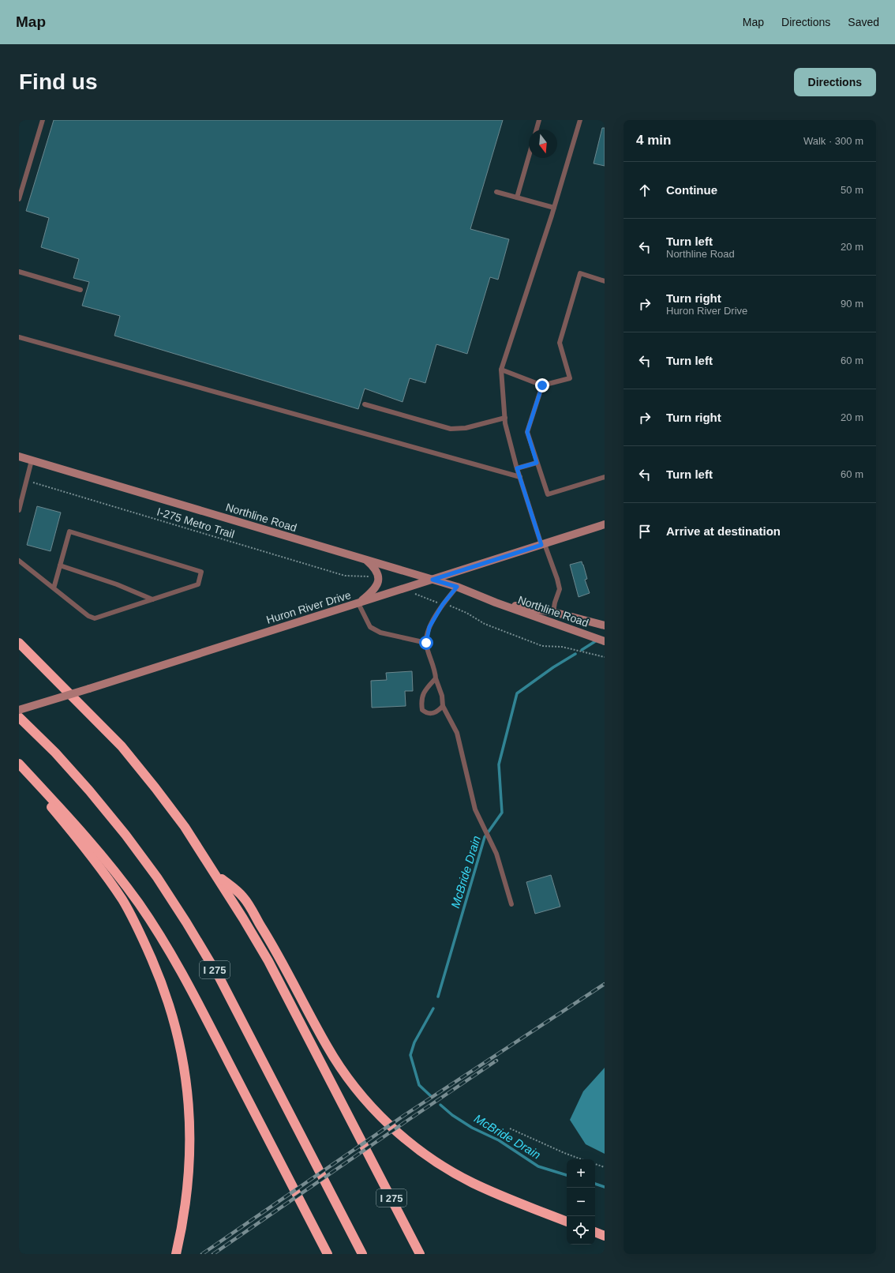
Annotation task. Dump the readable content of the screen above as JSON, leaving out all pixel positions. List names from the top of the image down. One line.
{"streets":{"highway":["I 275"],"street":["Northline Road","Huron River Drive"],"path":["I-275 Metro Trail"]},"crossings":[["Northline Road","Huron River Drive"]],"water":["McBride Drain"],"north":"bottom","page":{"header":"Map","nav":["Map","Directions","Saved"],"buttons":"Directions","title":"Find us","heading":["4 min","Walk · 300 m"],"list":[["Continue","50 m"],["Turn left","Northline Road","20 m"],["Turn right","Huron River Drive","90 m"],["Turn left","60 m"],["Turn right","20 m"],["Turn left","60 m"],"Arrive at destination"],"map_buttons":["+","−"]}}
